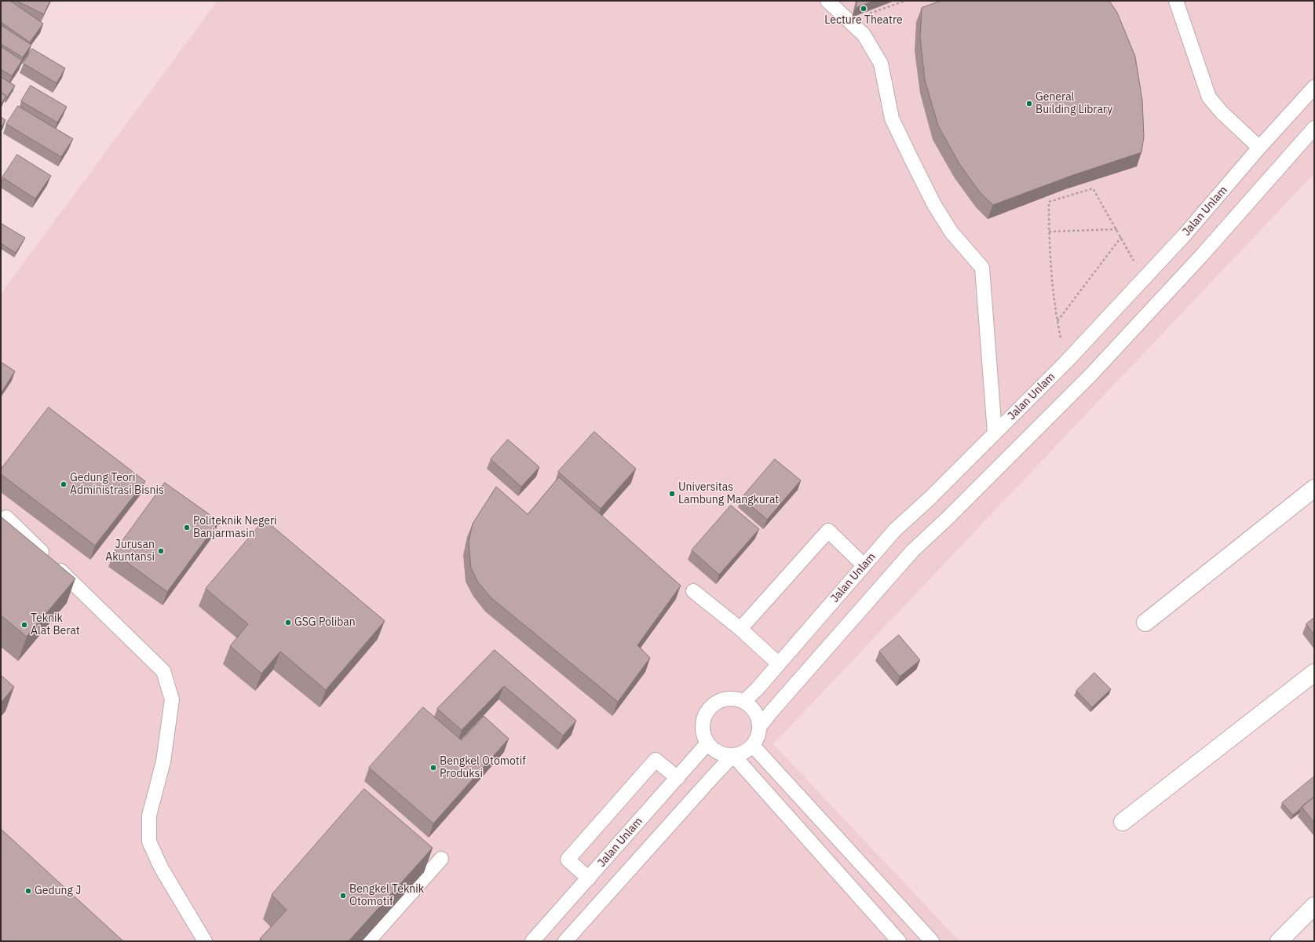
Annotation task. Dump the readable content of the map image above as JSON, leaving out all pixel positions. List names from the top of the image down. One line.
{"streets":{"lane":["Jalan Unlam"]},"places":["Lecture Theatre","General Building Library","Gedung Teori Administrasi Bisnis","Universitas Lambung Mangkurat","Politeknik Negeri Banjarmasin","Jurusan Akuntansi","GSG Poliban","Teknik Alat Berat","Bengkel Otomotif Produksi","Gedung J","Bengkel Teknik Otomotif"]}
